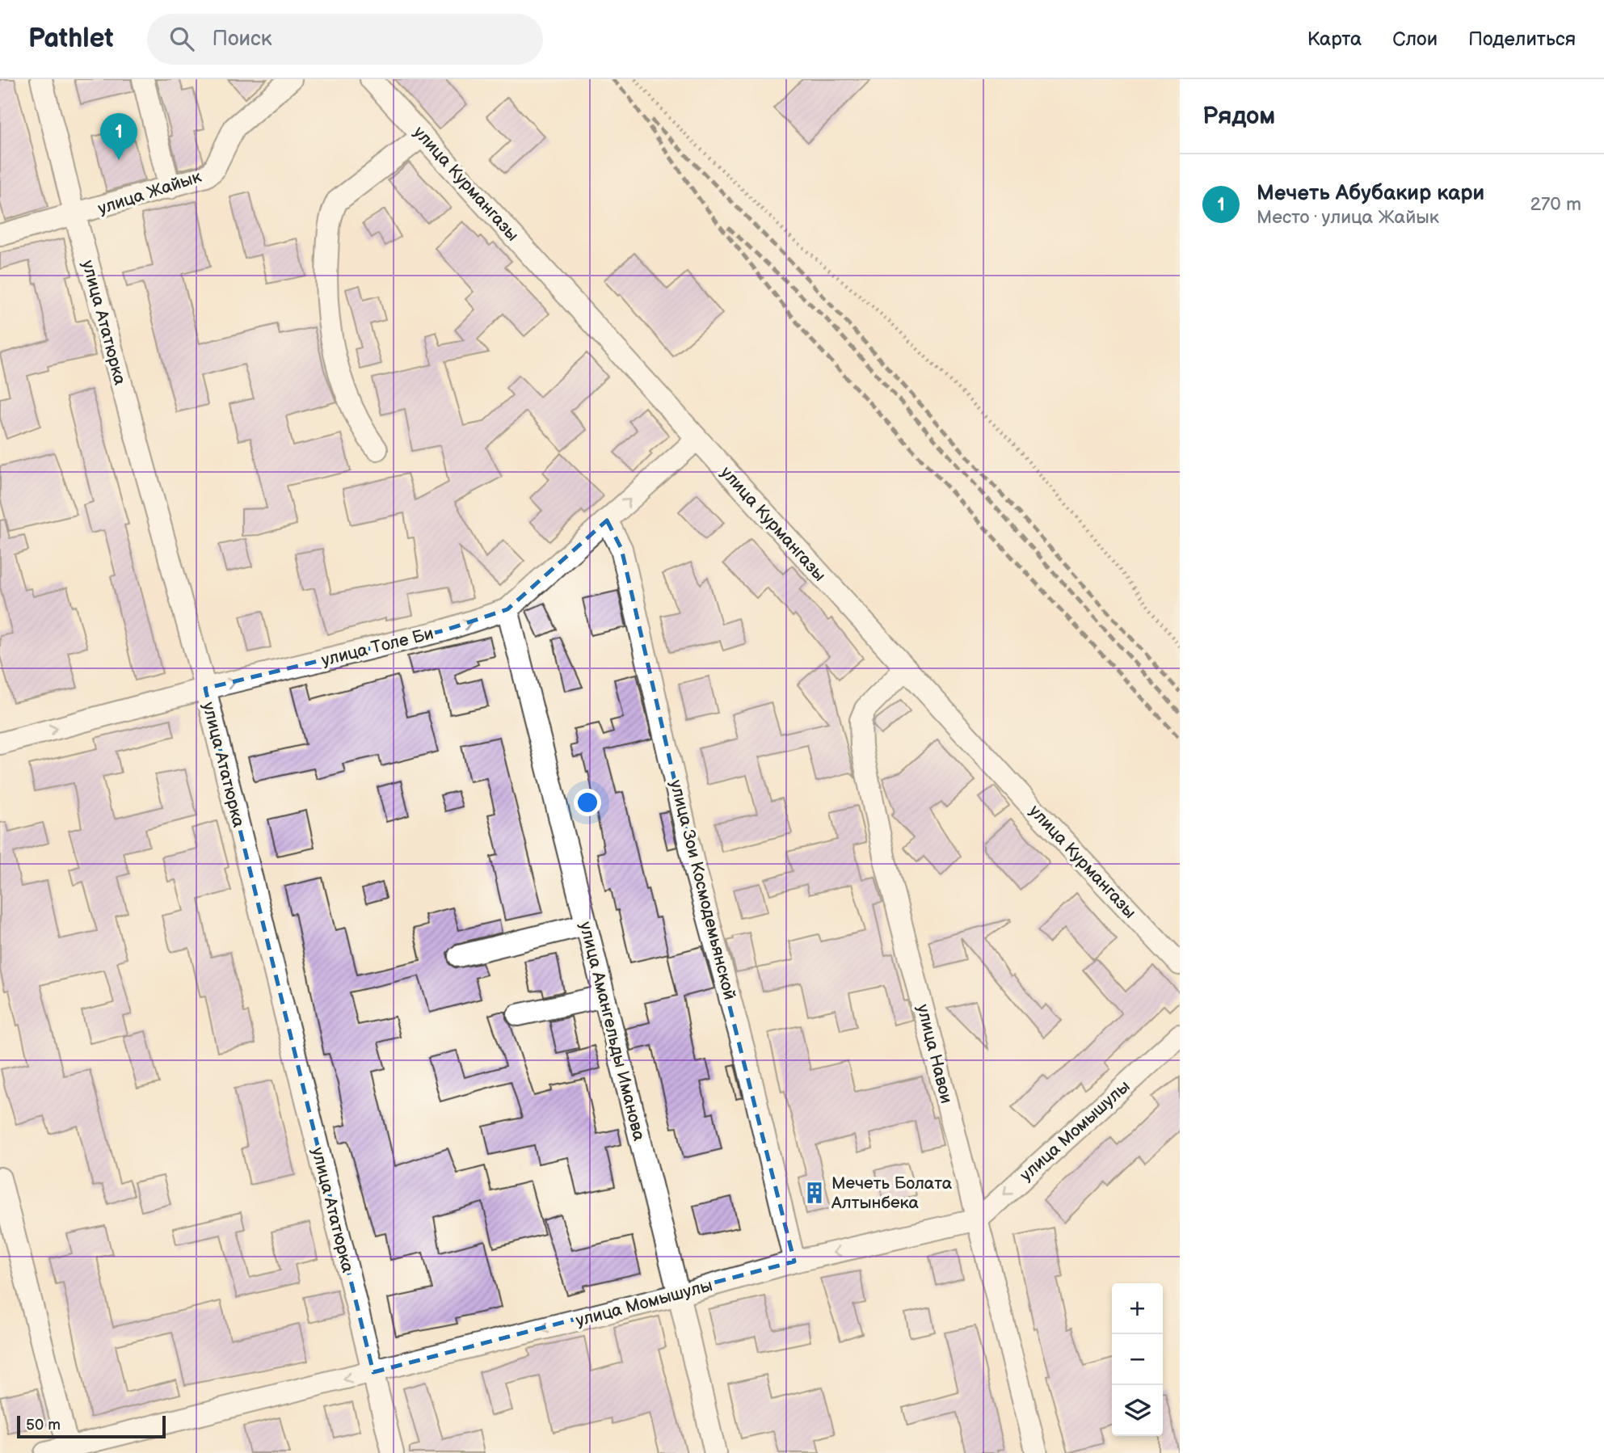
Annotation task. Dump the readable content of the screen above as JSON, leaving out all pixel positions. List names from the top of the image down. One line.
{"streets":{"street":["улица Курмангазы","улица Жайык","улица Ататюрка","улица Толе Би","улица Зои Космодемьянской","улица Амангельды Иманова","улица Навои","улица Момышулы"]},"crossings":[["улица Курмангазы","улица Толе Би"],["улица Курмангазы","улица Навои"],["улица Жайык","улица Ататюрка"],["улица Ататюрка","улица Толе Би"],["улица Ататюрка","улица Момышулы"],["улица Толе Би","улица Зои Космодемьянской"],["улица Толе Би","улица Амангельды Иманова"],["улица Зои Космодемьянской","улица Момышулы"],["улица Амангельды Иманова","улица Момышулы"],["улица Навои","улица Момышулы"]],"one_way":["улица Толе Би","улица Момышулы"],"places":{"building":["Мечеть Болата Алтынбека"]},"scale_bar":"50 m","page":{"header":"Pathlet","search":"Поиск","nav":["Карта","Слои","Поделиться"],"heading":"Рядом","pins":"1","list":[{"mark":"1","name":"Мечеть Абубакир кари","note":"Место · улица Жайык","value":"270 m"}],"map_buttons":["+","−"],"scale":"50 m"}}
